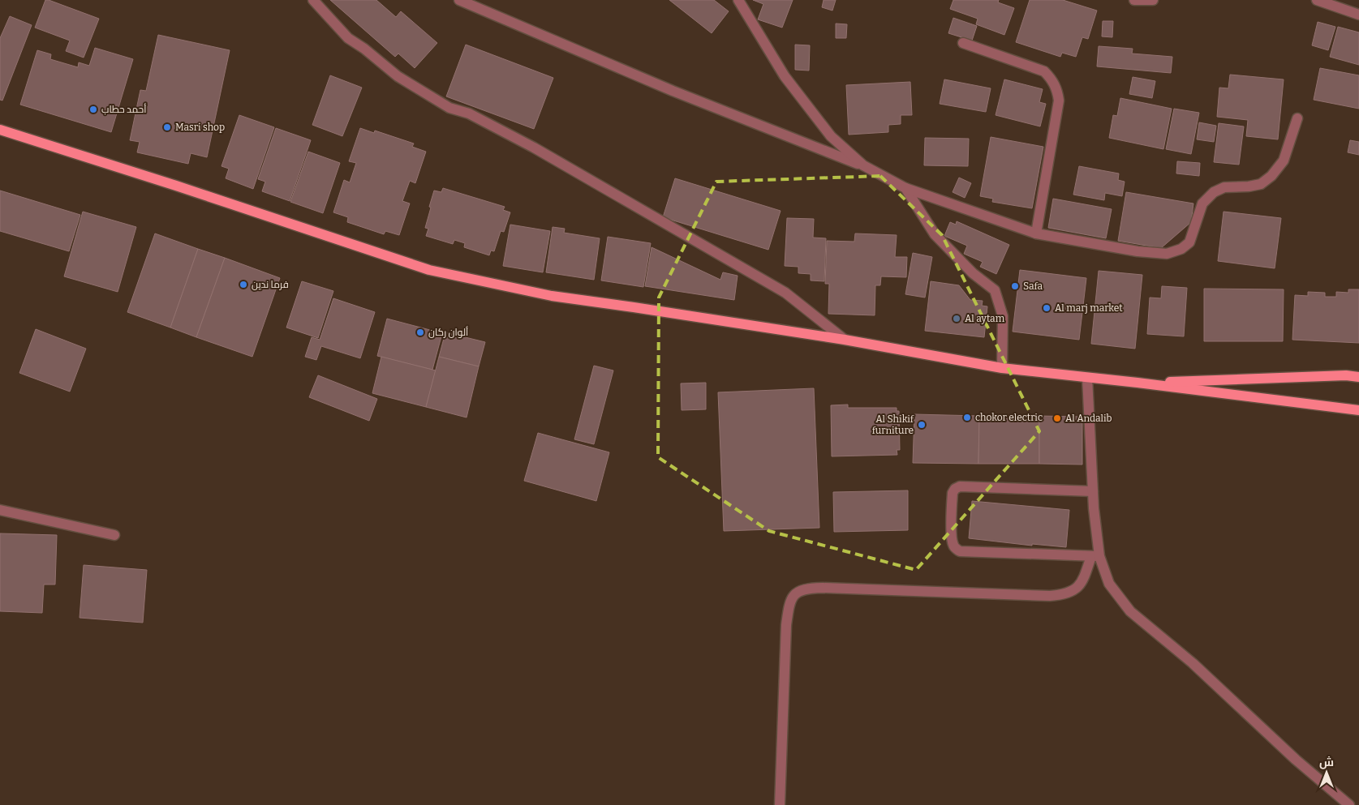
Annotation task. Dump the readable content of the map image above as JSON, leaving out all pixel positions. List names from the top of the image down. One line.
{"places":["أحمد حطاب","Masri shop","فرما ندين","Safa","Al marj market","Al aytam","ألوان ركان","chokor electric","Al Andalib","Al Shikif furniture"],"north":"top"}
